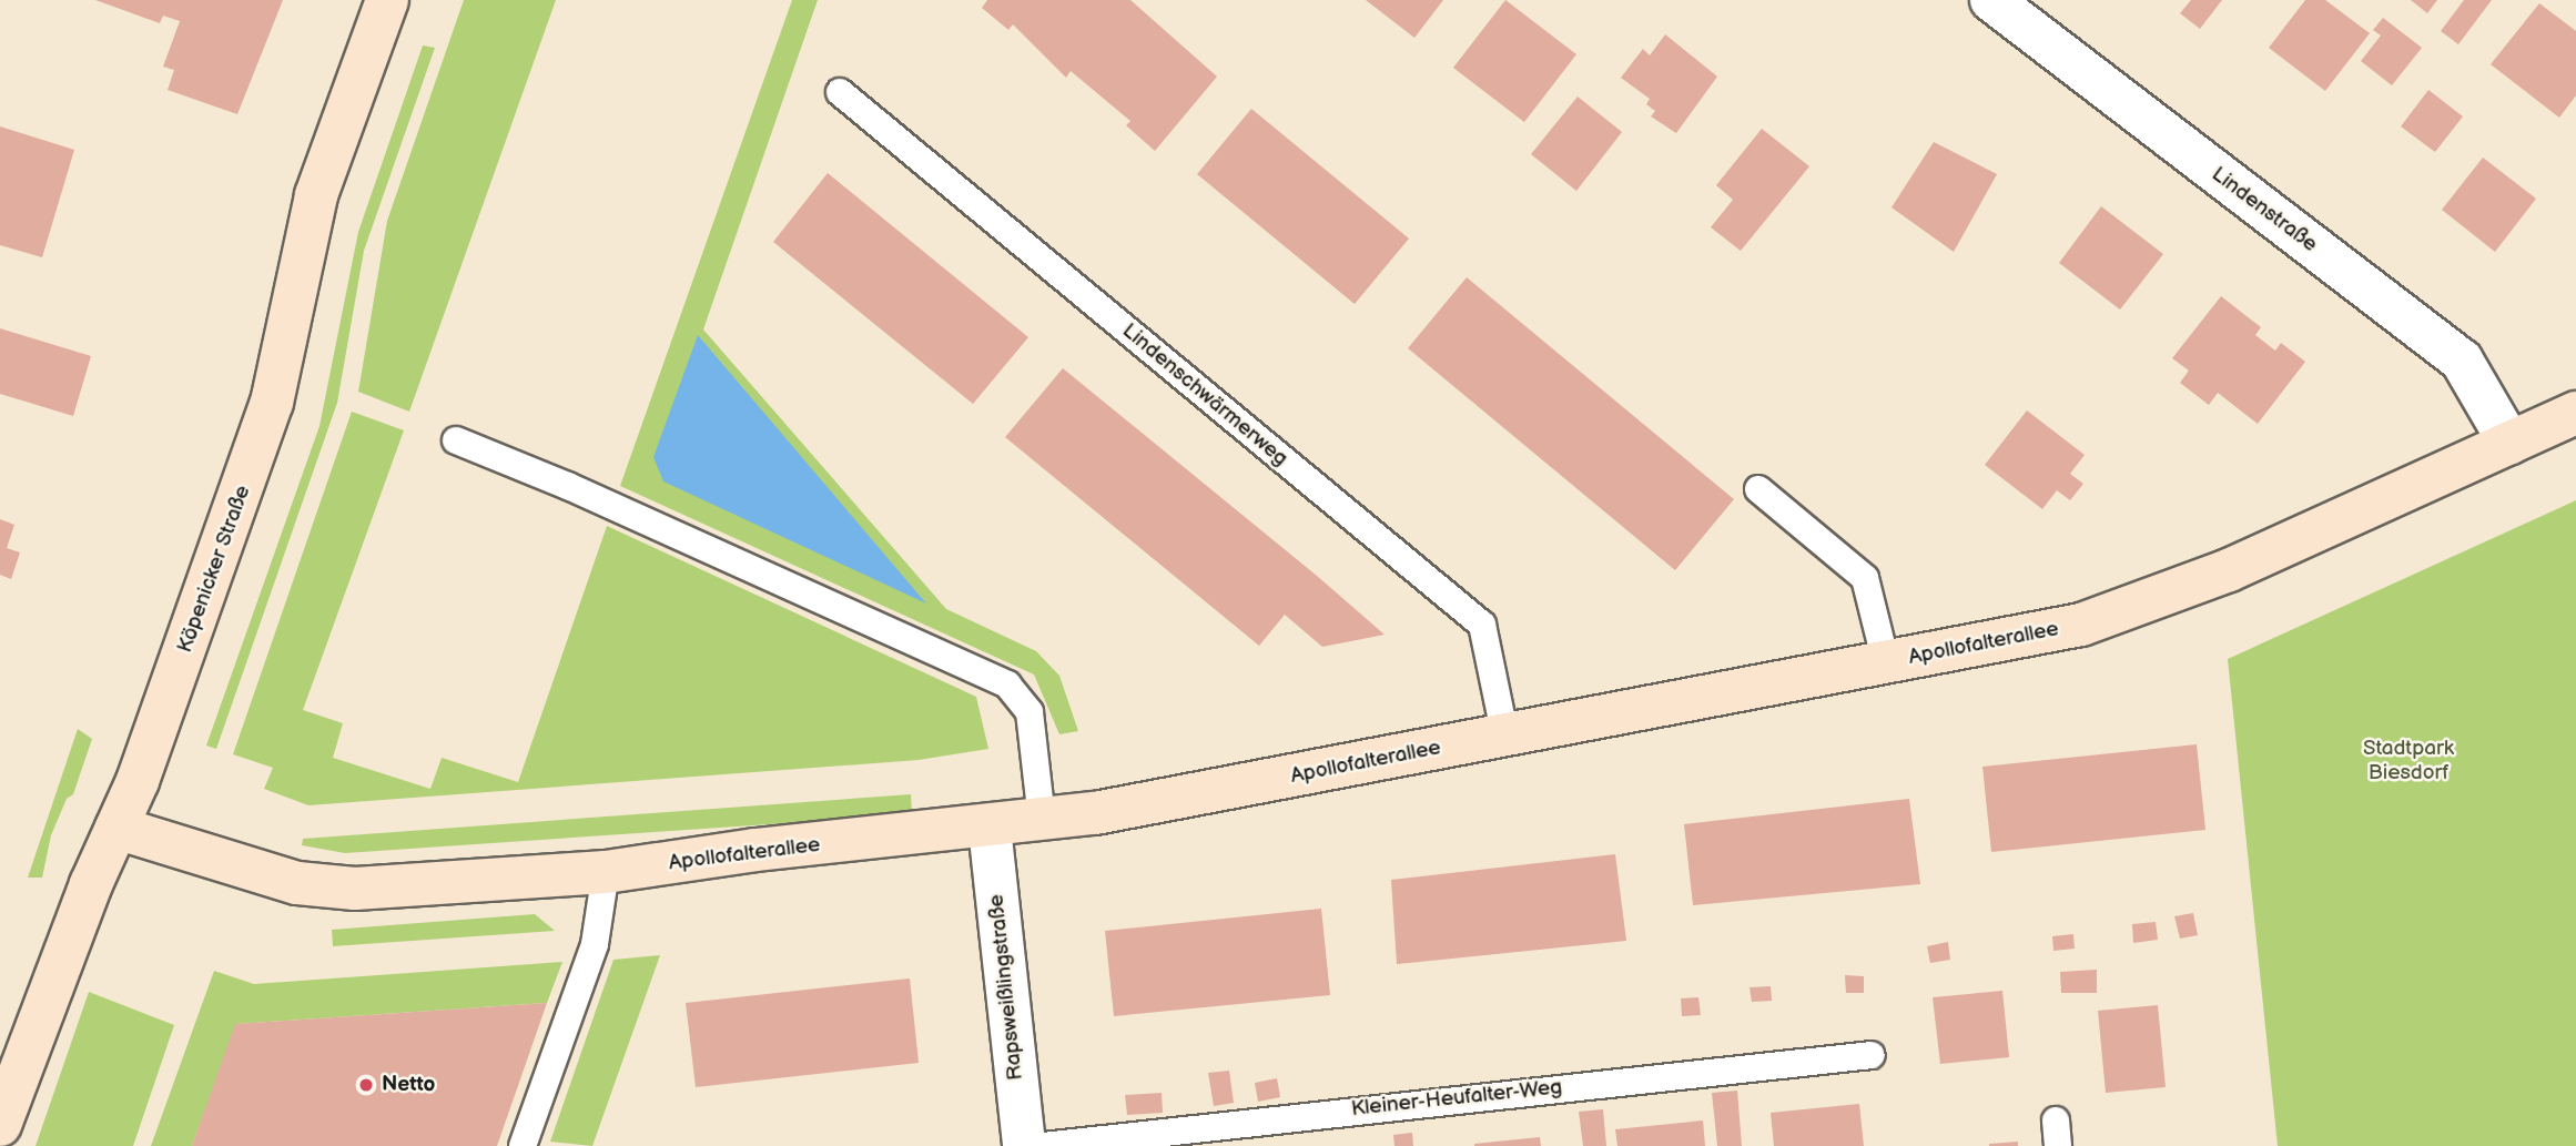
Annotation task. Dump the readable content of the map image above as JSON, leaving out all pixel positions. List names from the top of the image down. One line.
{"streets":{"street":["Lindenstraße","Köpenicker Straße","Apollofalterallee","Rapsweißlingstraße"],"lane":["Lindenschwärmerweg","Kleiner-Heufalter-Weg"]},"crossings":[["Lindenstraße","Apollofalterallee"],["Lindenschwärmerweg","Apollofalterallee"],["Köpenicker Straße","Apollofalterallee"],["Apollofalterallee","Rapsweißlingstraße"]],"parks":["Stadtpark Biesdorf"],"places":["Netto"]}
